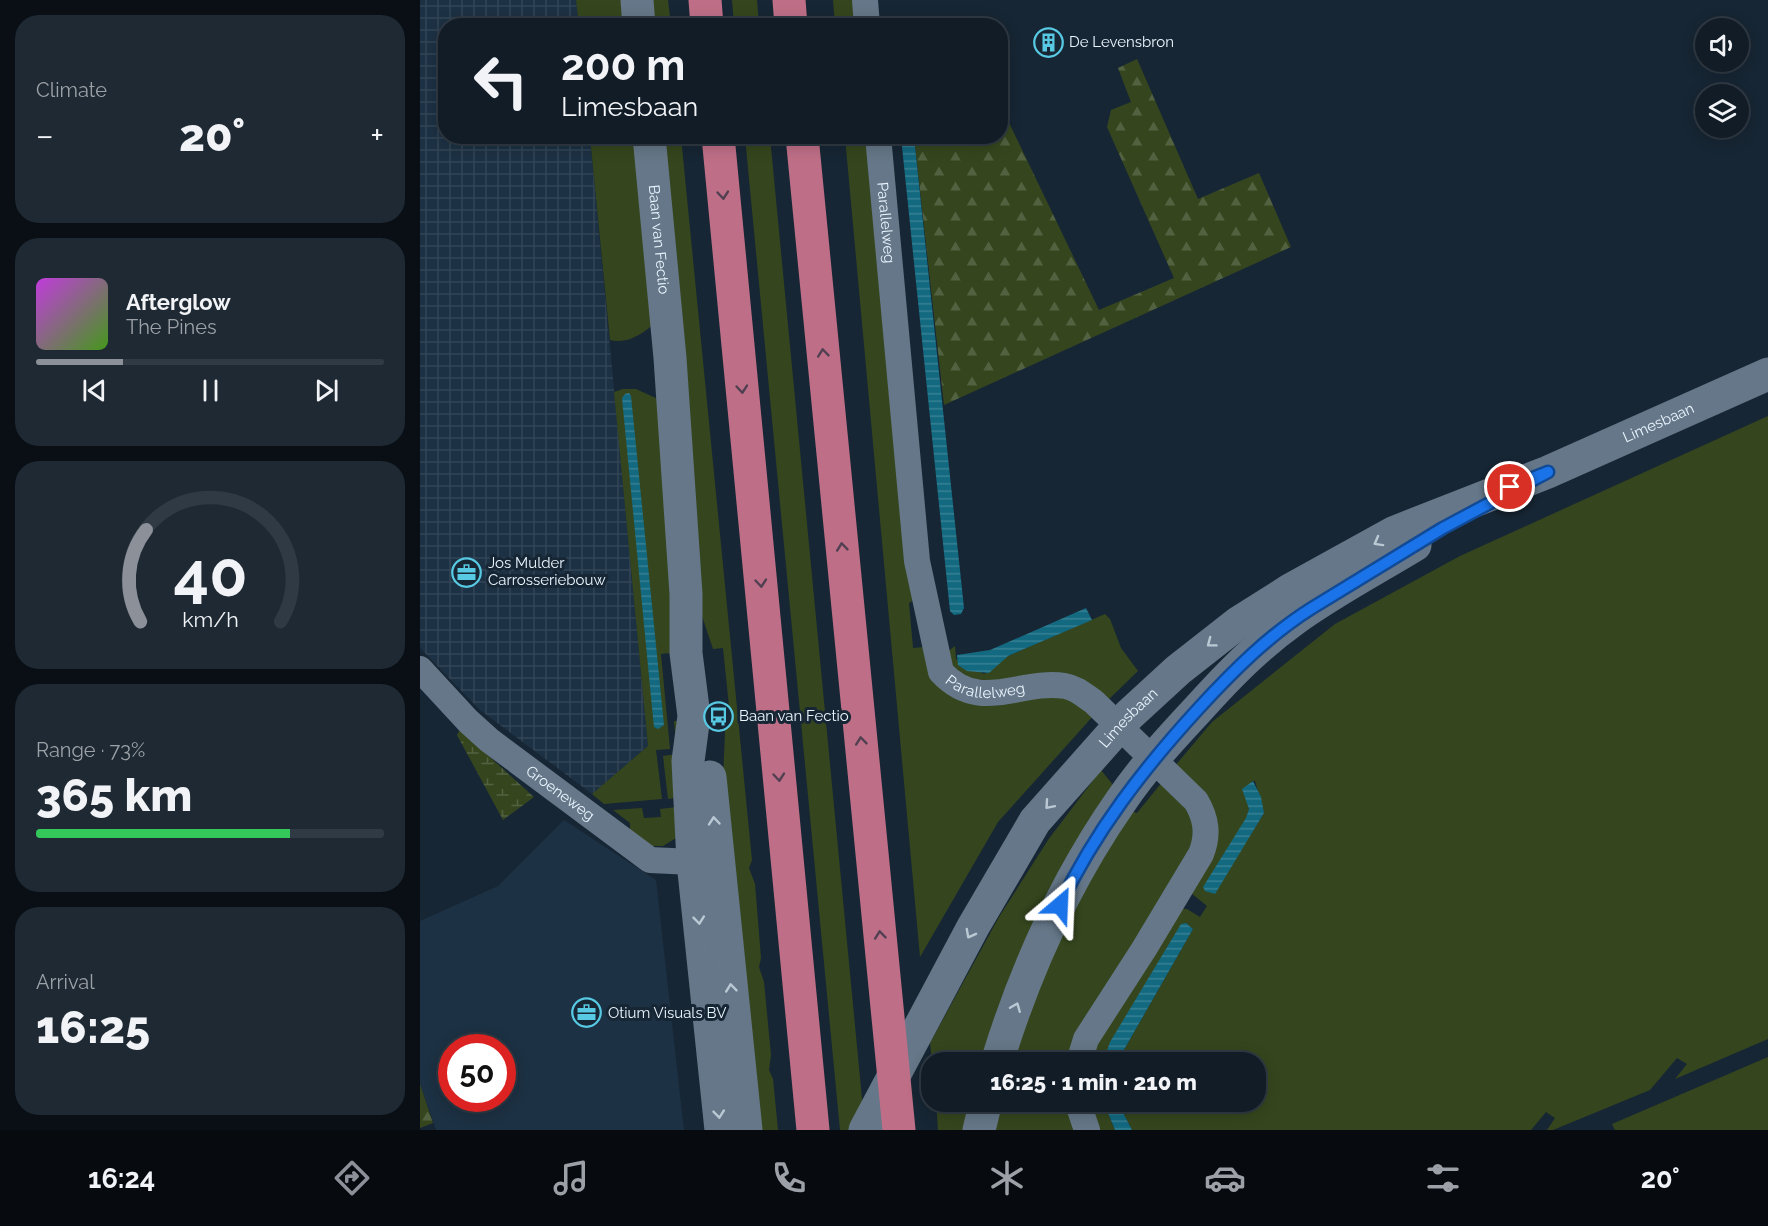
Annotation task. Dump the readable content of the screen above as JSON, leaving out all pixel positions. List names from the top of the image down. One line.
{"streets":{"main road":["Baan van Fectio","Limesbaan"],"street":["Parallelweg","Groeneweg"]},"crossings":[["Baan van Fectio","Groeneweg"]],"places":{"building":["De Levensbron"],"office":["Jos Mulder Carrosseriebouw","Otium Visuals BV"],"bus stop":["Baan van Fectio"]},"page":{"tile":["Climate",["Range · 73%","365 km"],["Arrival","16:25"]],"turn":["200 m","Limesbaan"],"heat":["−","20°","+"],"song":["Afterglow","The Pines"],"limit":"50","trip":"16:25 · 1 min · 210 m","tabs":["16:24","20°"],"gauge":["40","km/h"]}}
